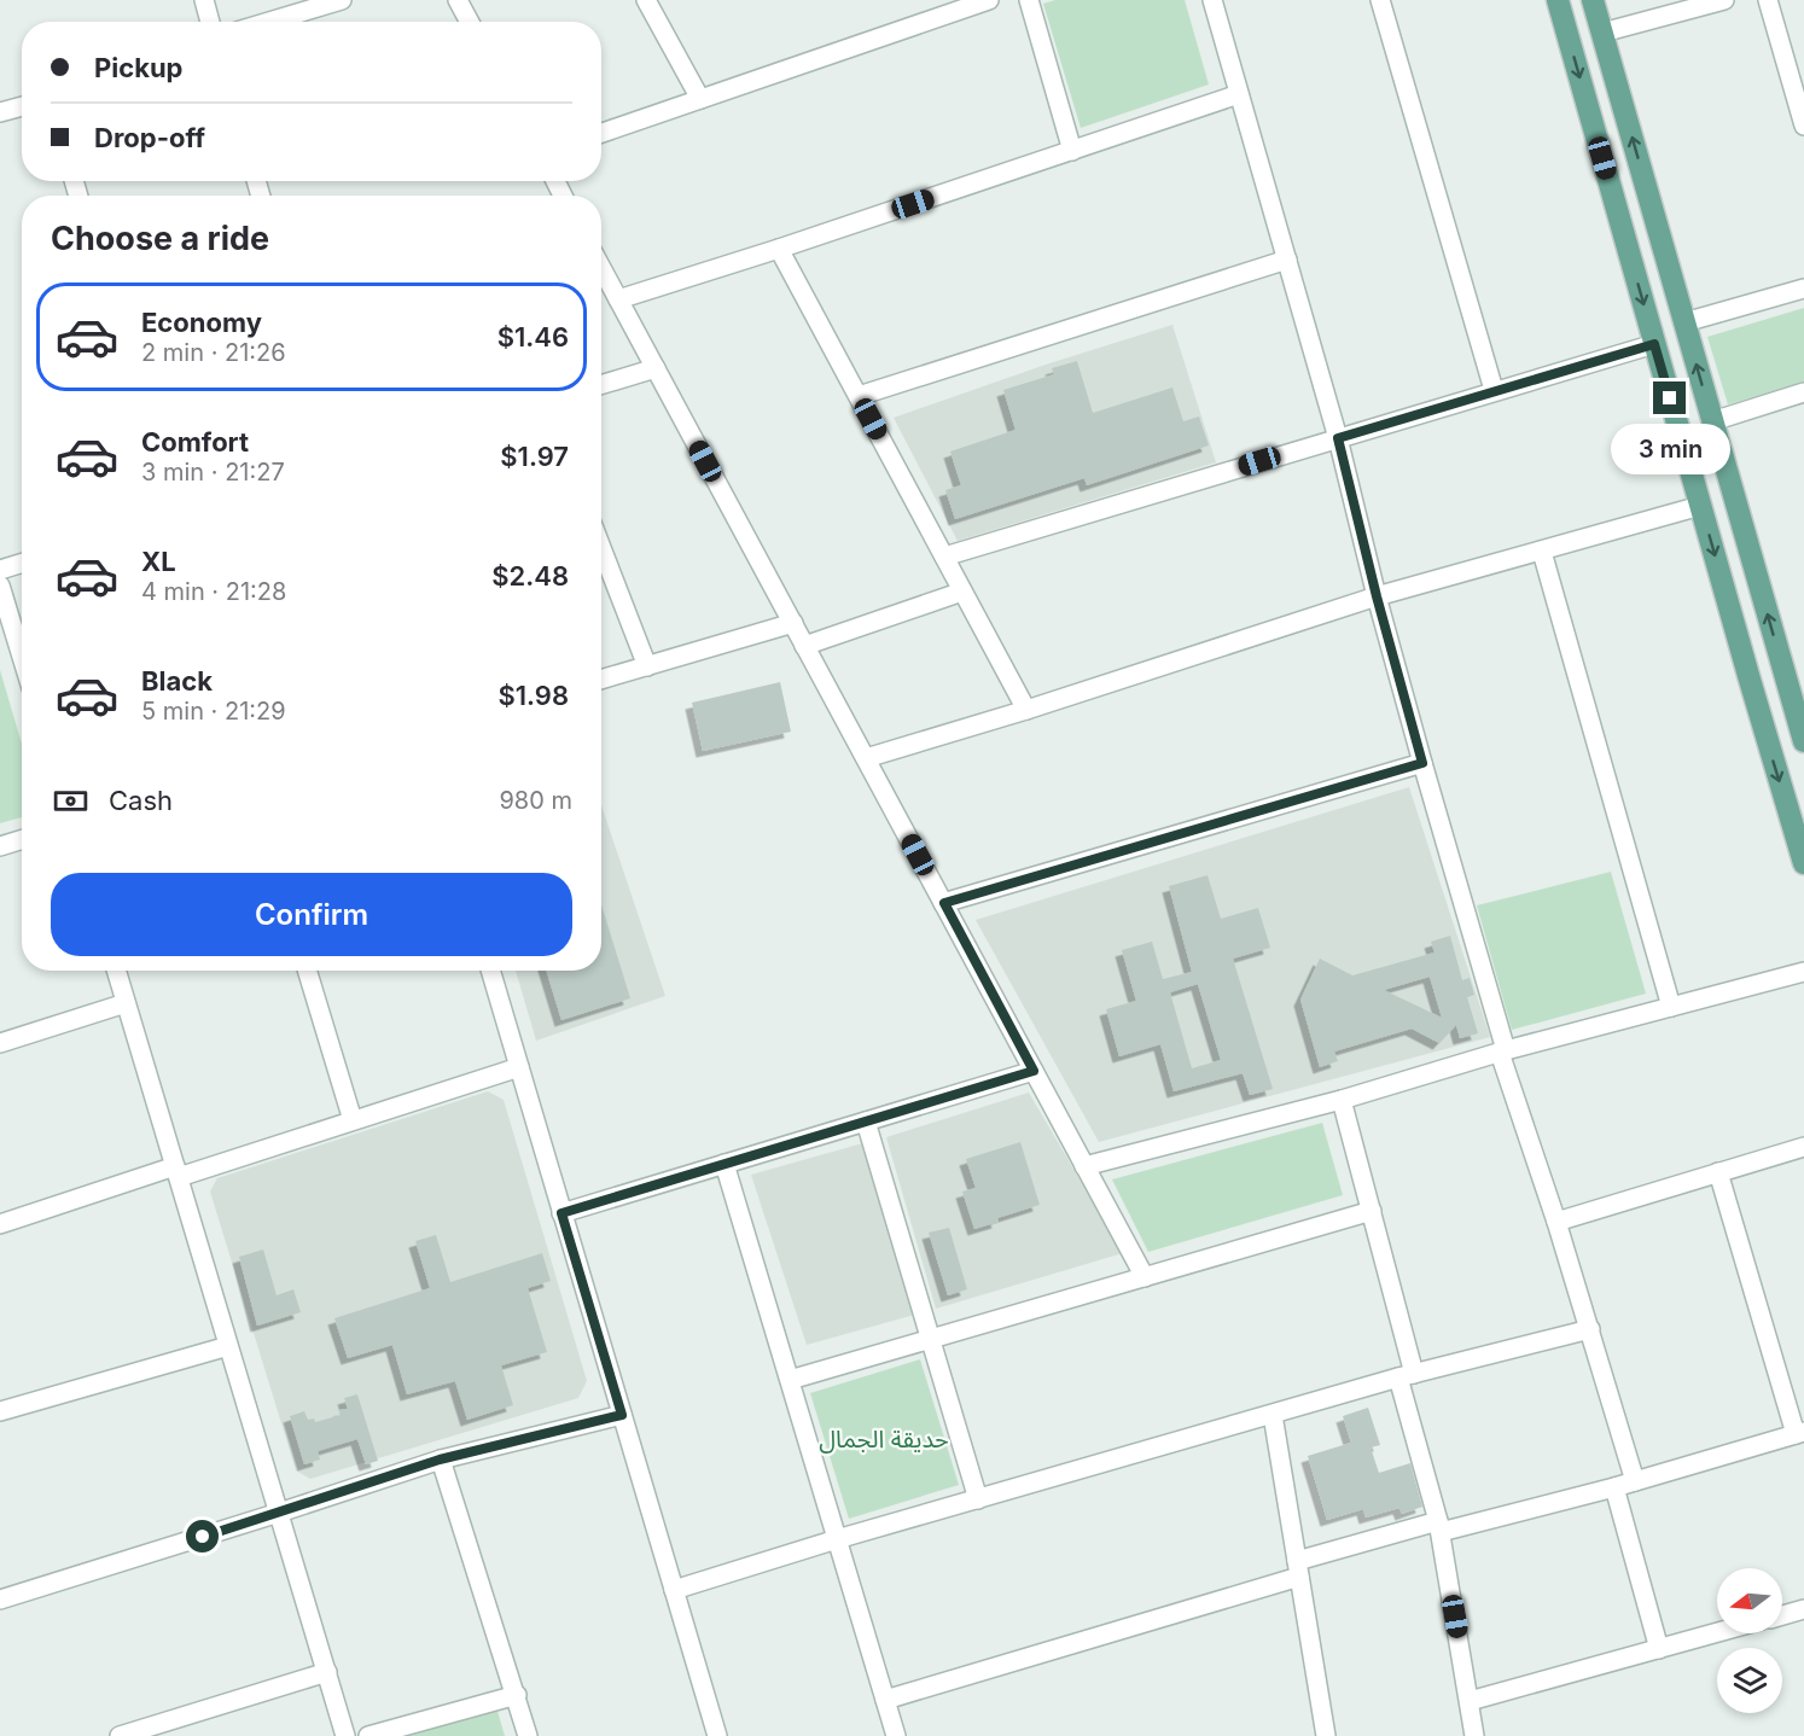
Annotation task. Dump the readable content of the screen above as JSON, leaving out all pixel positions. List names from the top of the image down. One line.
{"parks":["حديقة الجمال"],"north":"left","page":{"banner":["Pickup","Drop-off"],"heading":"Choose a ride","list":[{"name":"Economy","note":"2 min · 21:26","value":"$1.46"},{"name":"Comfort","note":"3 min · 21:27","value":"$1.97"},{"name":"XL","note":"4 min · 21:28","value":"$2.48"},{"name":"Black","note":"5 min · 21:29","value":"$1.98"}],"bubble":"3 min","pay":["Cash","980 m"],"buttons":"Confirm"}}
